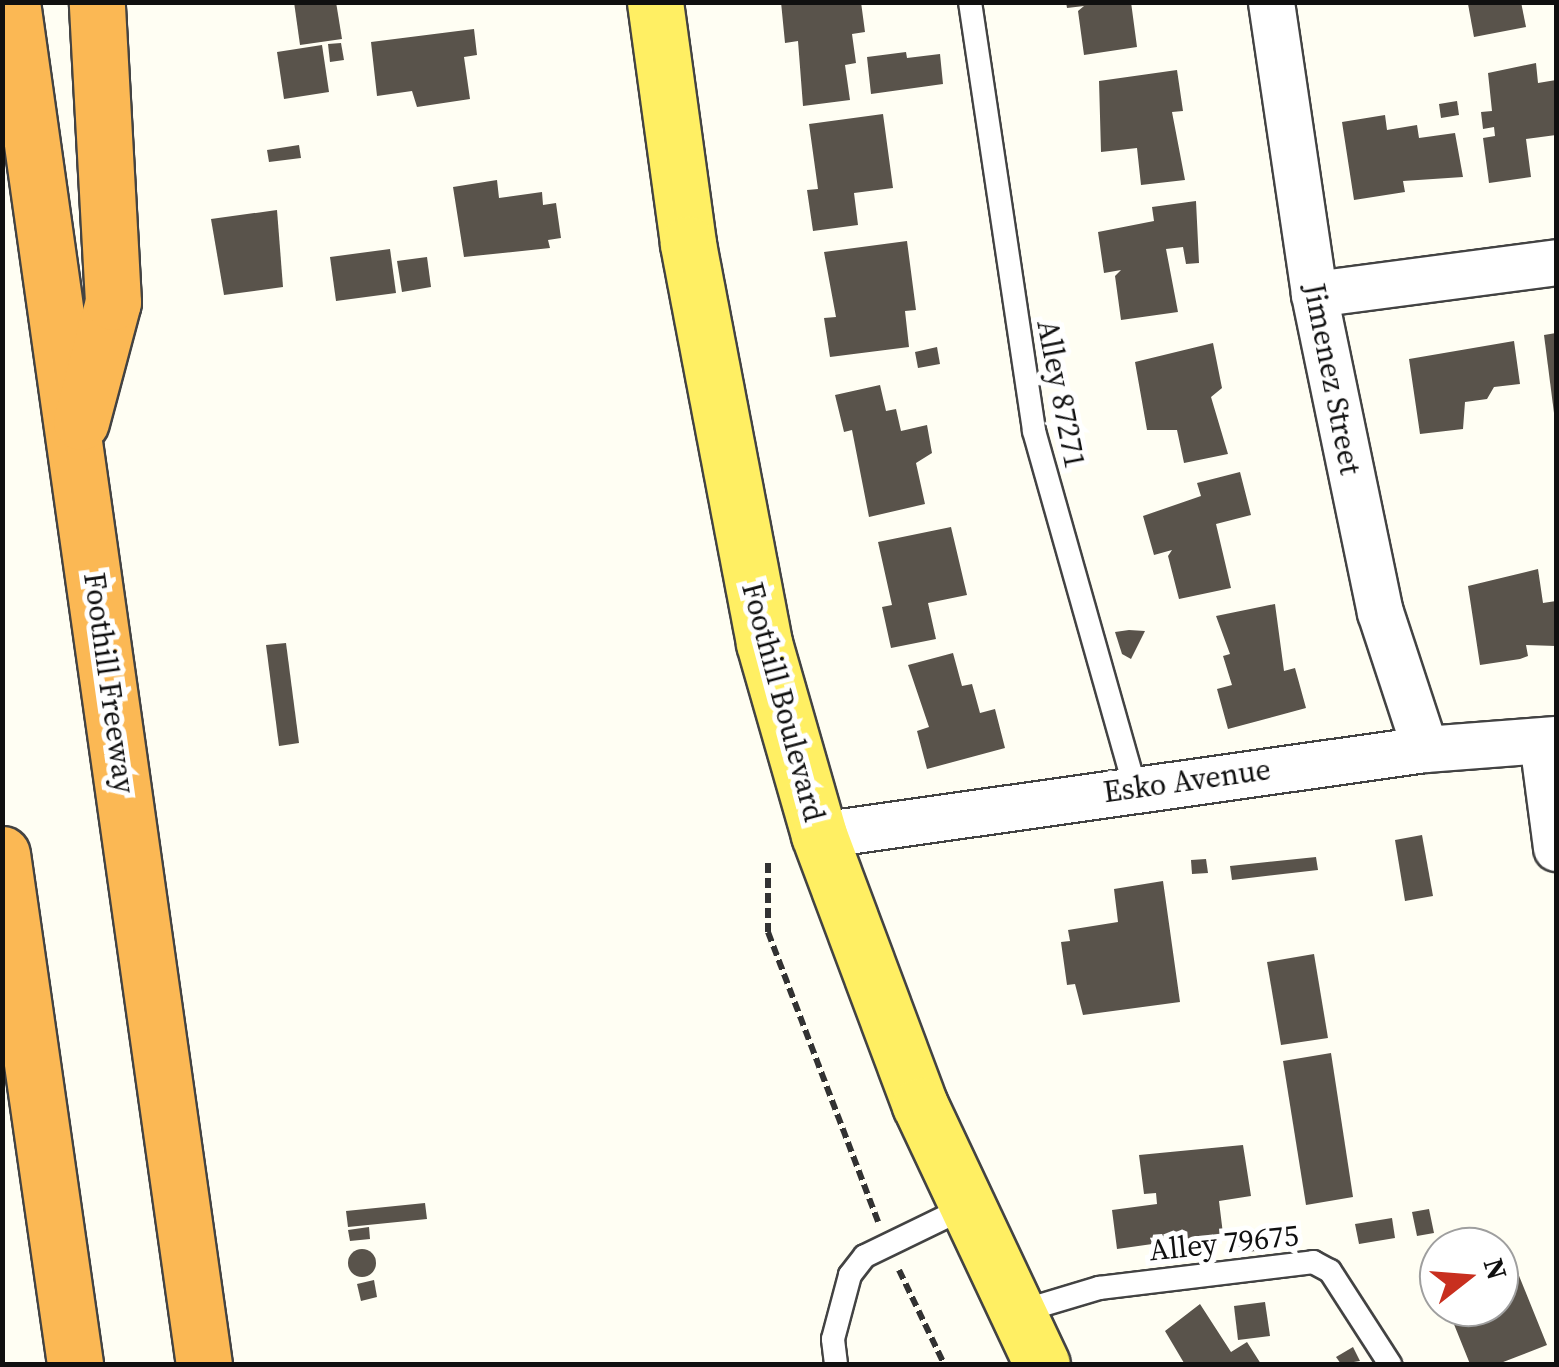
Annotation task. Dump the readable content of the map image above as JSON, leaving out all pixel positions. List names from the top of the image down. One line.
{"streets":{"highway":["Foothill Freeway"],"main road":["Foothill Boulevard"],"street":["Jimenez Street","Esko Avenue"],"lane":["Alley 87271","Alley 79675"]},"crossings":[["Jimenez Street","Esko Avenue"],["Alley 87271","Esko Avenue"],["Foothill Boulevard","Esko Avenue"],["Foothill Boulevard","Alley 79675"]],"north":"right"}
